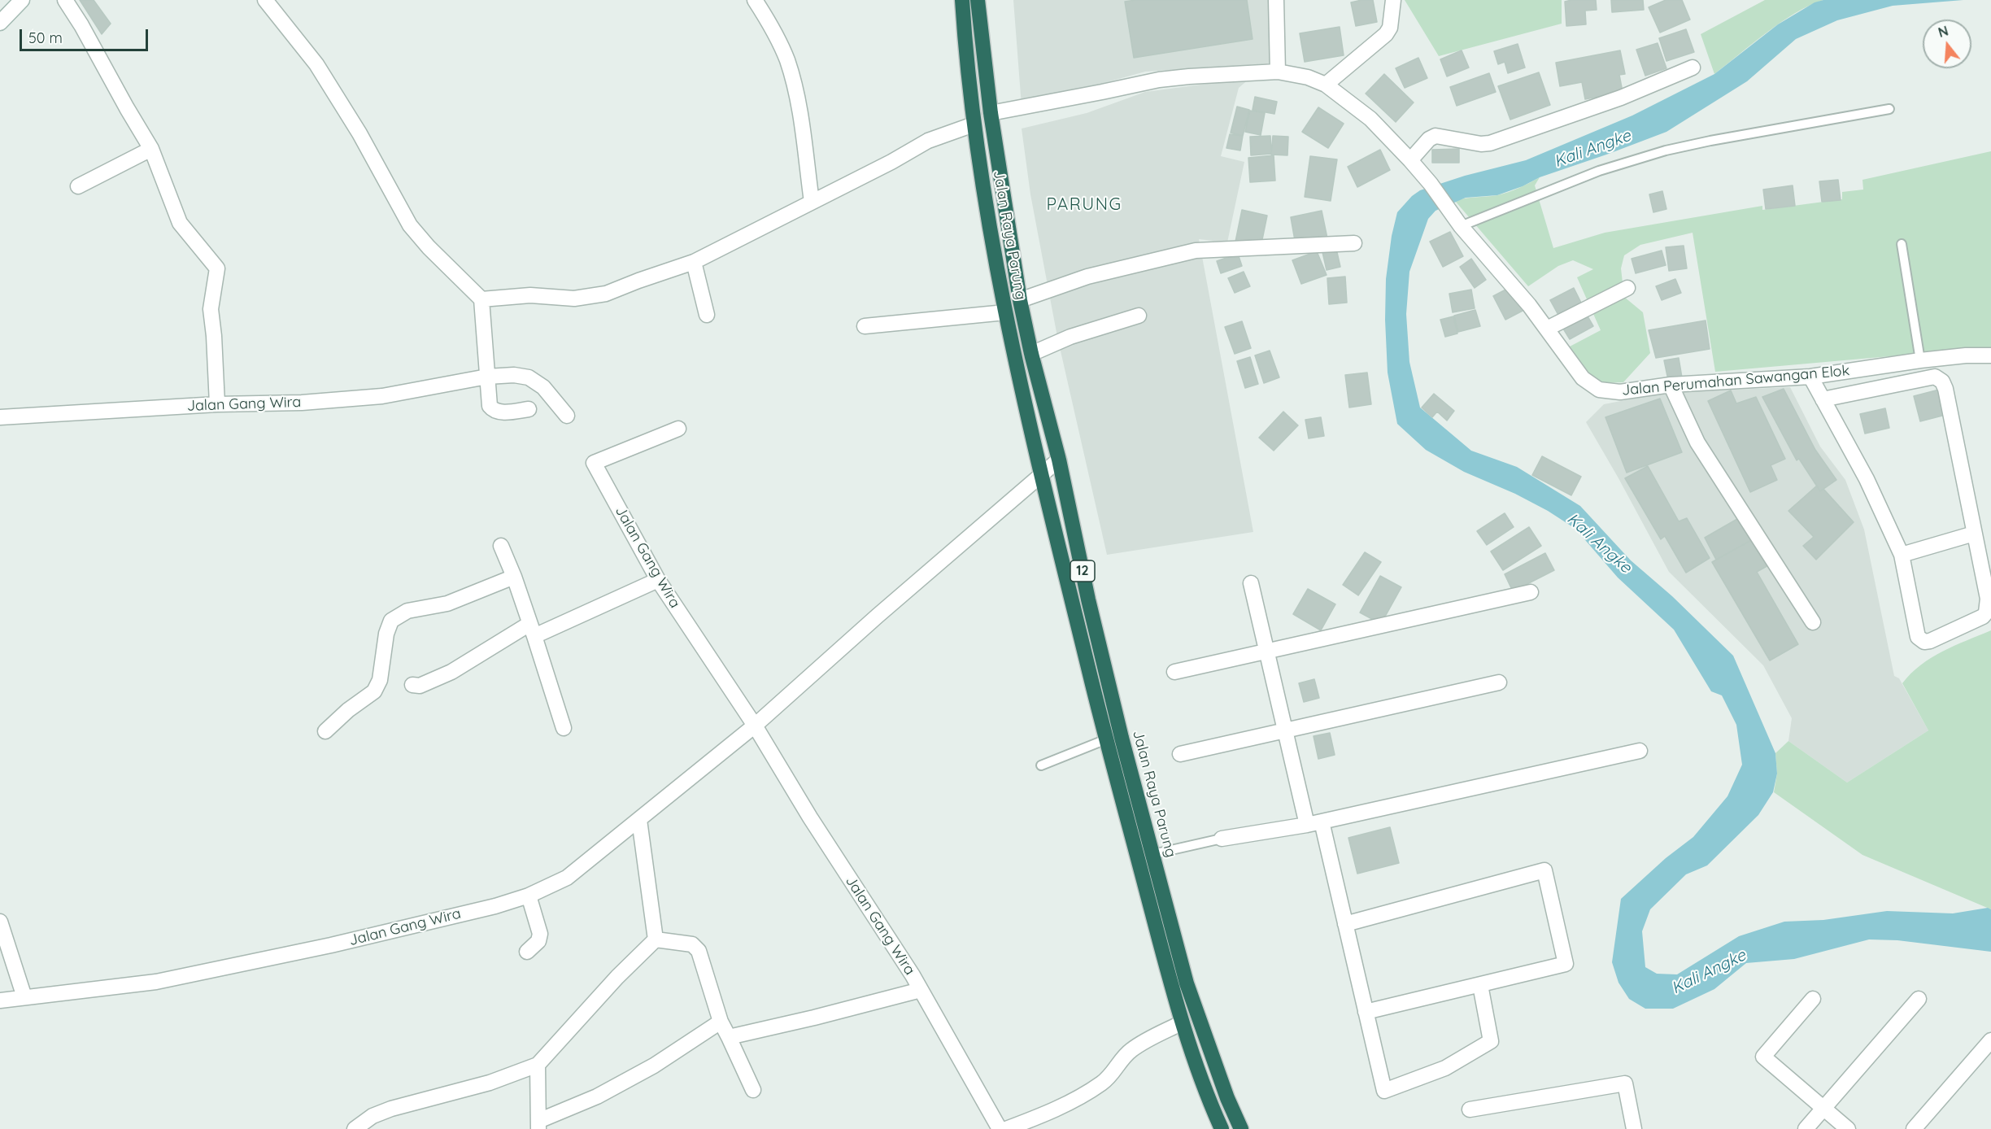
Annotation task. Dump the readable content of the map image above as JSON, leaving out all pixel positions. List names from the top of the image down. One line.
{"streets":{"highway":["Jalan Raya Parung","12"],"street":["Jalan Perumahan Sawangan Elok","Jalan Gang Wira"]},"crossings":[["Jalan Raya Parung","Jalan Perumahan Sawangan Elok"],["Jalan Raya Parung","Jalan Gang Wira"]],"districts":["PARUNG"],"water":["Kali Angke"],"scale_bar":"50 m","north":"top"}
